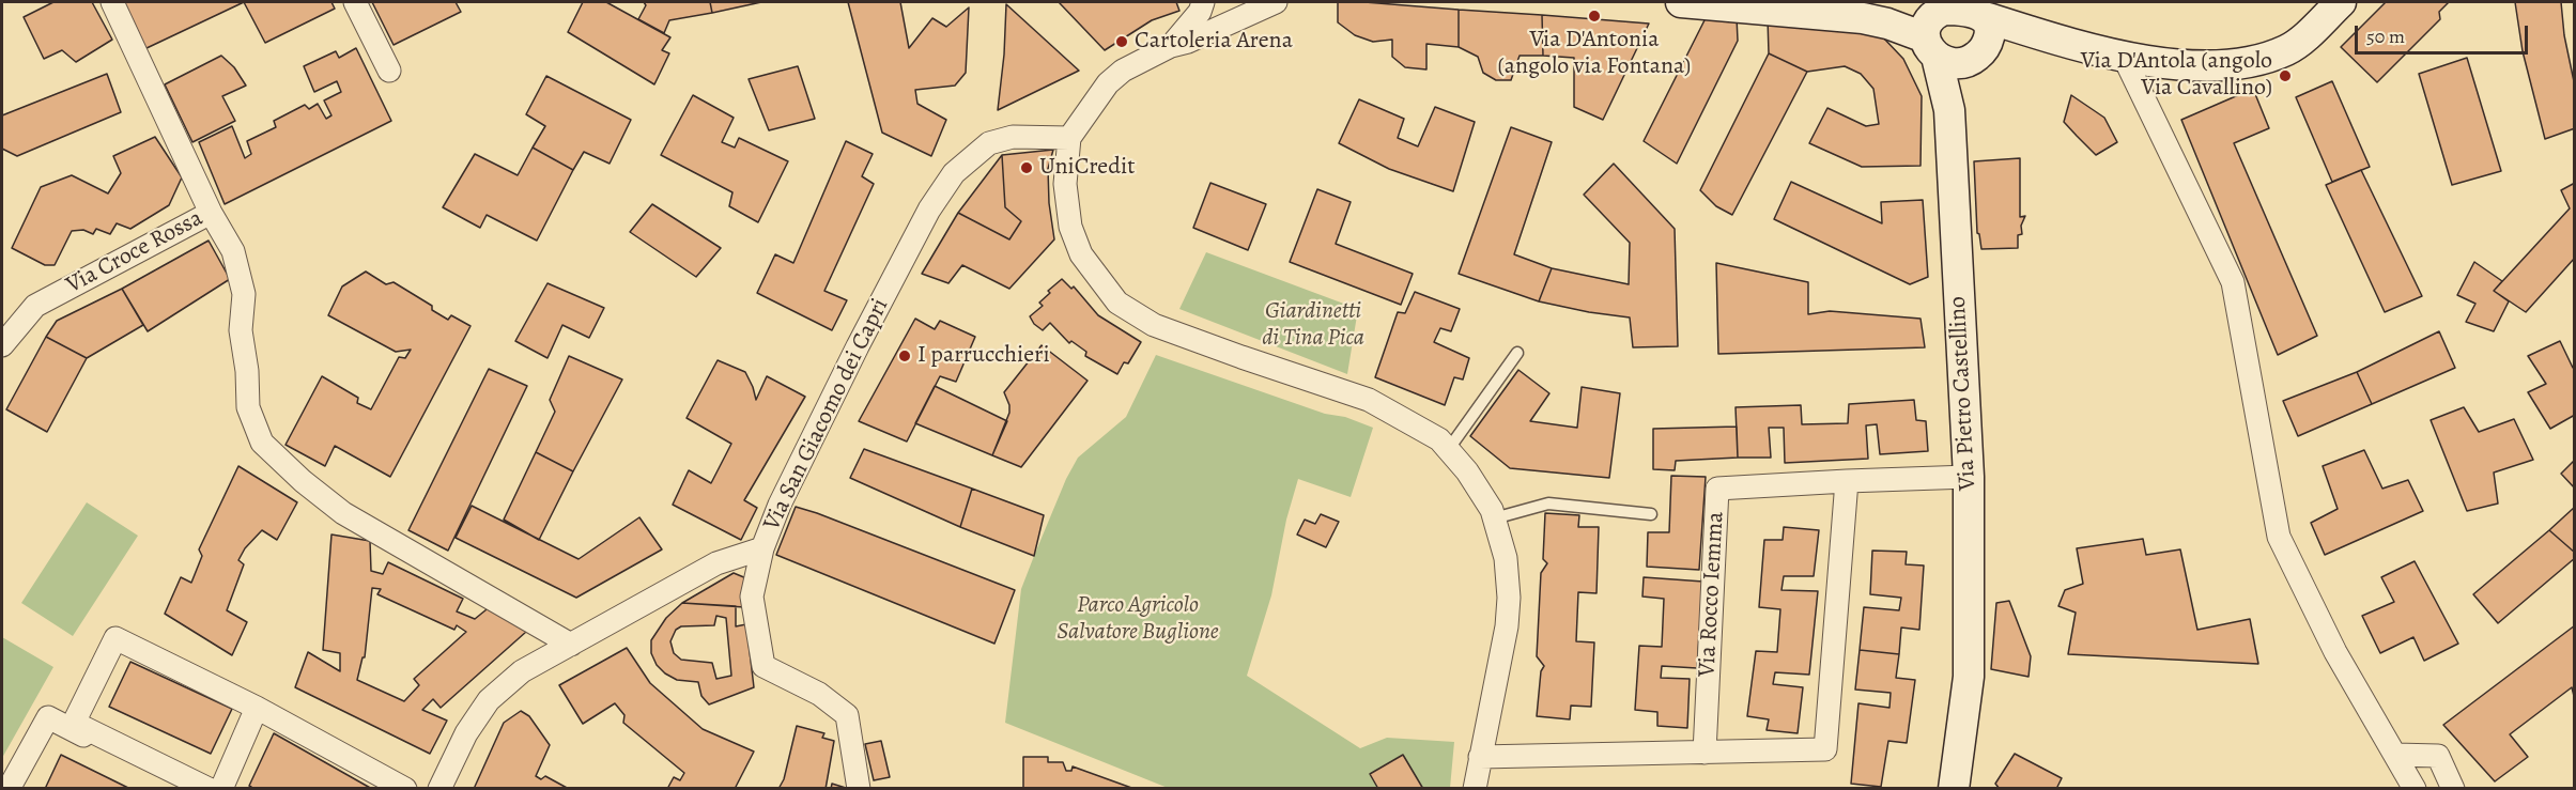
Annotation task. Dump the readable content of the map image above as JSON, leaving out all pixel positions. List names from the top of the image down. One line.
{"streets":{"street":["Via Croce Rossa","Via Pietro Castellino","Via San Giacomo dei Capri","Via Rocco Iemma"]},"crossings":[["Via Pietro Castellino","Via Rocco Iemma"]],"parks":["Giardinetti di Tina Pica","Parco Agricolo Salvatore Buglione"],"places":["Via D'Antonia (angolo via Fontana)","Cartoleria Arena","Via D'Antola (angolo Via Cavallino)","UniCredit","I parrucchieri"],"scale_bar":"50 m"}
